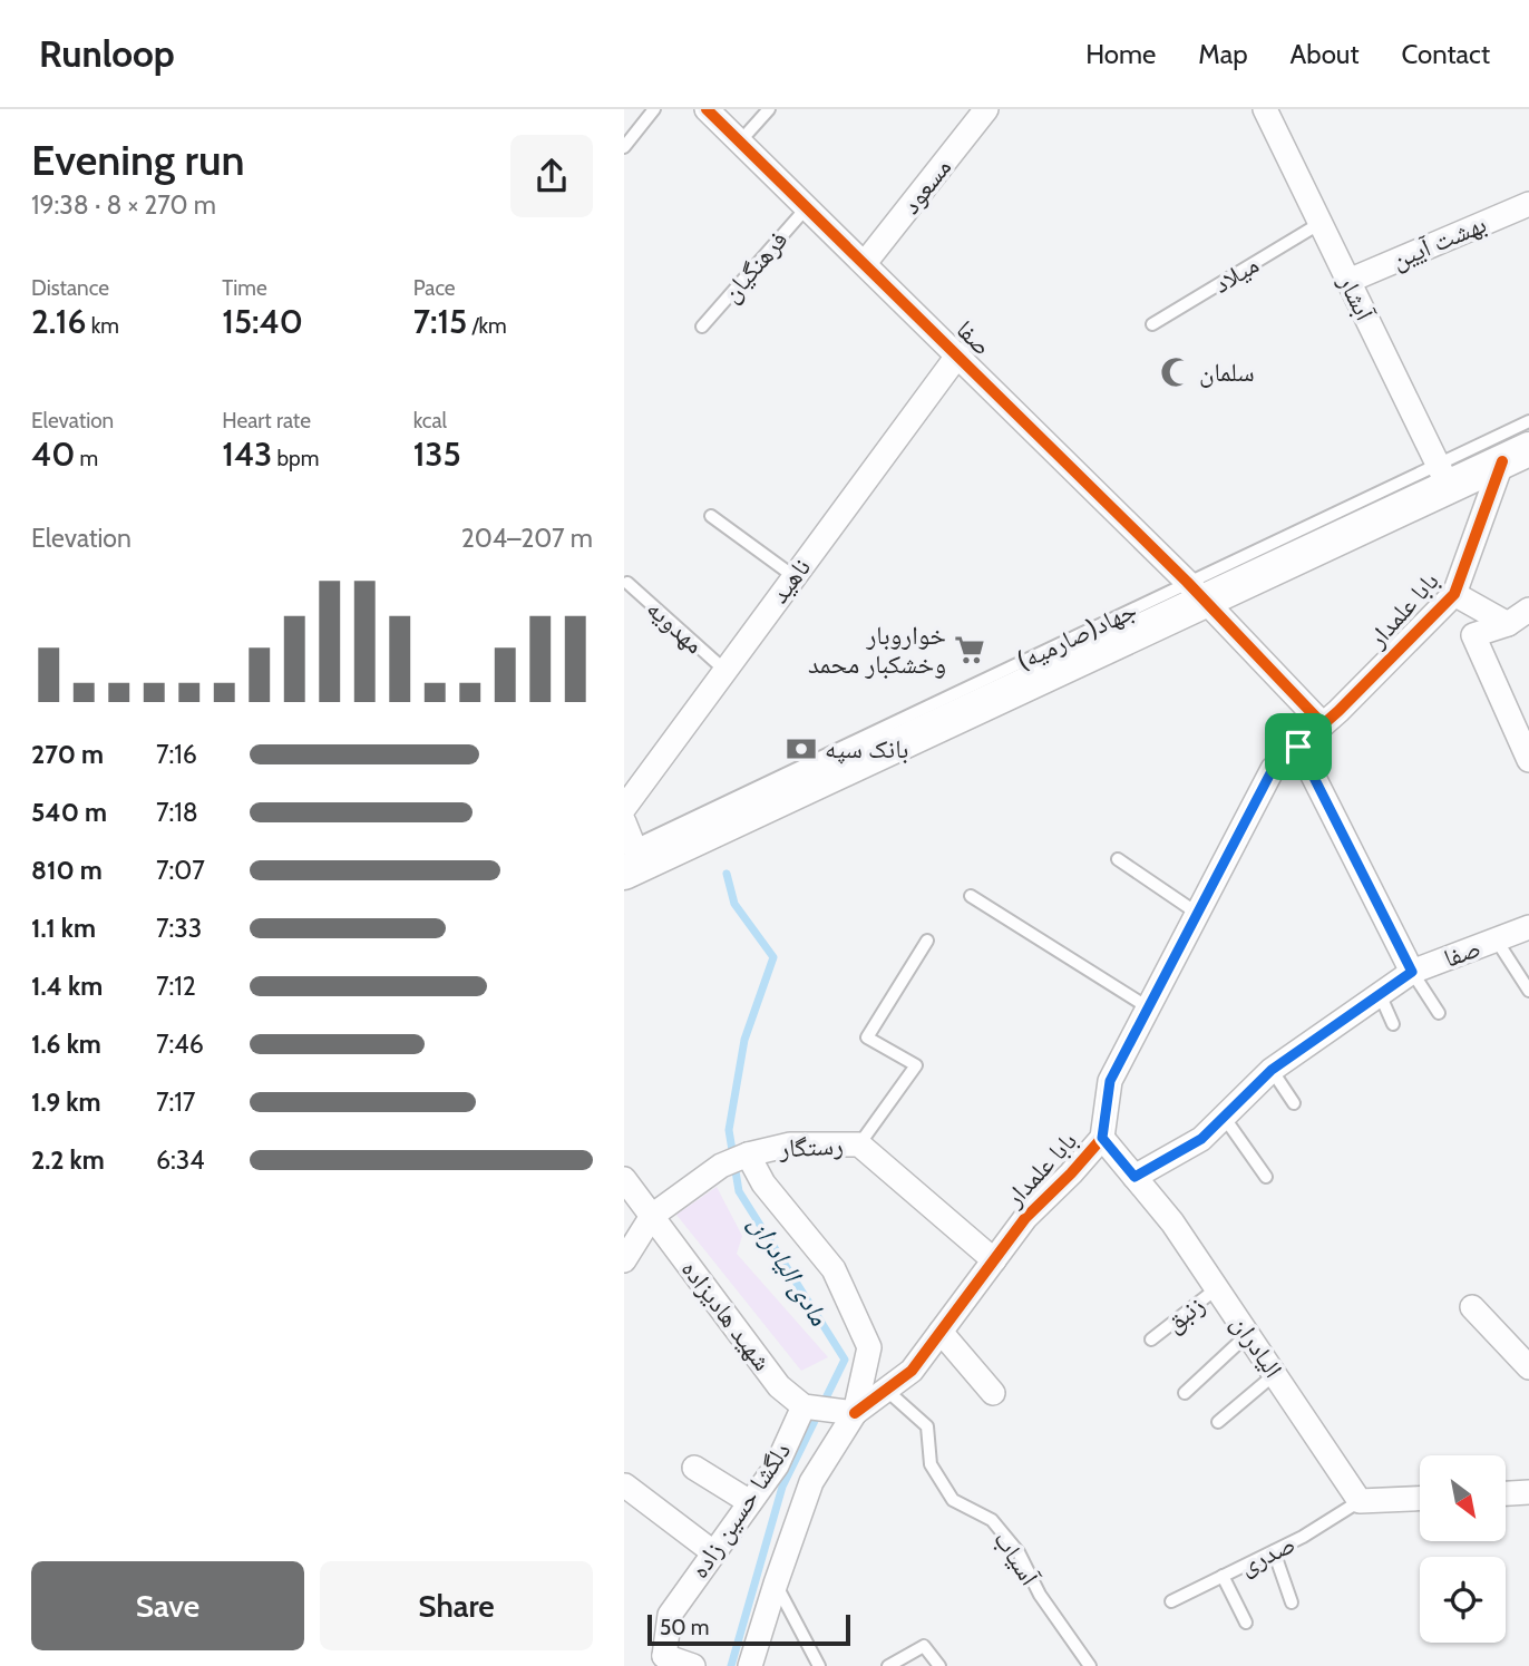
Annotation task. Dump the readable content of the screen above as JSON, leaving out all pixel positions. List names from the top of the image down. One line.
{"streets":{"main road":["جهاد(صارمیه)"],"street":["مسعود","بهشت آیین","آبشار","صفا","ناهید","بابا علمدار","رستگار","شهید هادیزاده","الیادران","دلگشا حسین زاده"],"lane":["فرهنگیان","میلاد","مهدویه","زنبق","صدری","آسیاب"]},"crossings":[["مسعود","صفا"],["بهشت آیین","آبشار"],["فرهنگیان","صفا"],["میلاد","آبشار"],["آبشار","جهاد(صارمیه)"],["صفا","ناهید"],["صفا","جهاد(صارمیه)"],["صفا","الیادران"],["ناهید","مهدویه"],["بابا علمدار","جهاد(صارمیه)"],["بابا علمدار","رستگار"],["بابا علمدار","الیادران"],["بابا علمدار","دلگشا حسین زاده"],["بابا علمدار","آسیاب"],["رستگار","شهید هادیزاده"],["زنبق","الیادران"],["شهید هادیزاده","دلگشا حسین زاده"],["الیادران","صدری"]],"water":["مادی الیادران"],"places":{"mosque":["سلمان"],"supermarket":["خواروبار وخشکبار محمد"],"bank":["بانک سپه"]},"scale_bar":"50 m","north":"bottom right","page":{"header":"Runloop","nav":["Home","Map","About","Contact"],"heading":["Evening run","19:38 · 8 × 270 m"],"stats":[["Distance","2.16 km"],["Time","15:40"],["Pace","7:15 /km"],["Elevation","40 m"],["Heart rate","143 bpm"],["kcal","135"]],"chart":["Elevation","204–207 m"],"list":[{"name":"270 m","note":"7:16"},{"name":"540 m","note":"7:18"},{"name":"810 m","note":"7:07"},{"name":"1.1 km","note":"7:33"},{"name":"1.4 km","note":"7:12"},{"name":"1.6 km","note":"7:46"},{"name":"1.9 km","note":"7:17"},{"name":"2.2 km","note":"6:34"}],"buttons":["Save","Share"],"scale":"50 m"}}
